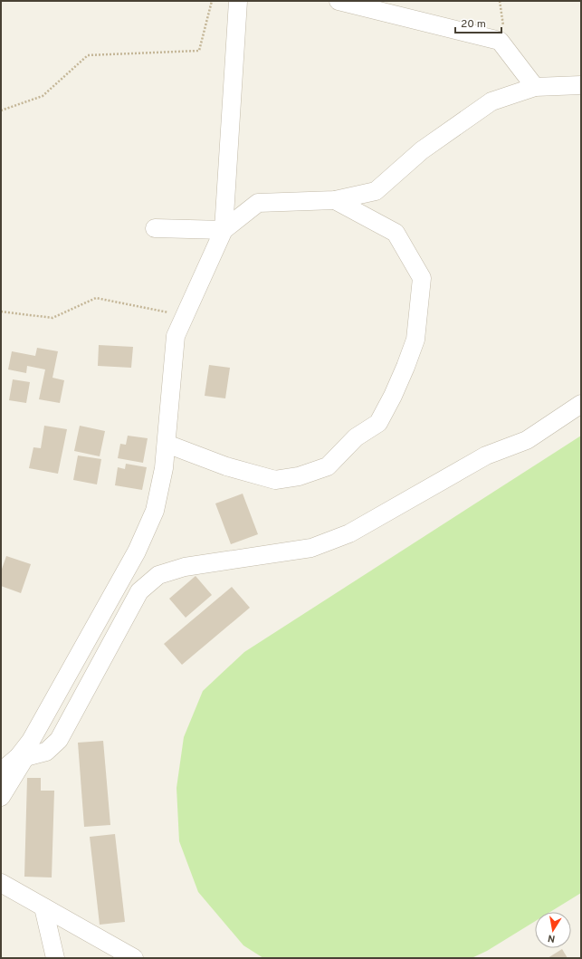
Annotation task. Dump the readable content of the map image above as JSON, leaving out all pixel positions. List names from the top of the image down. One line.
{"scale_bar":"20 m","north":"bottom"}
